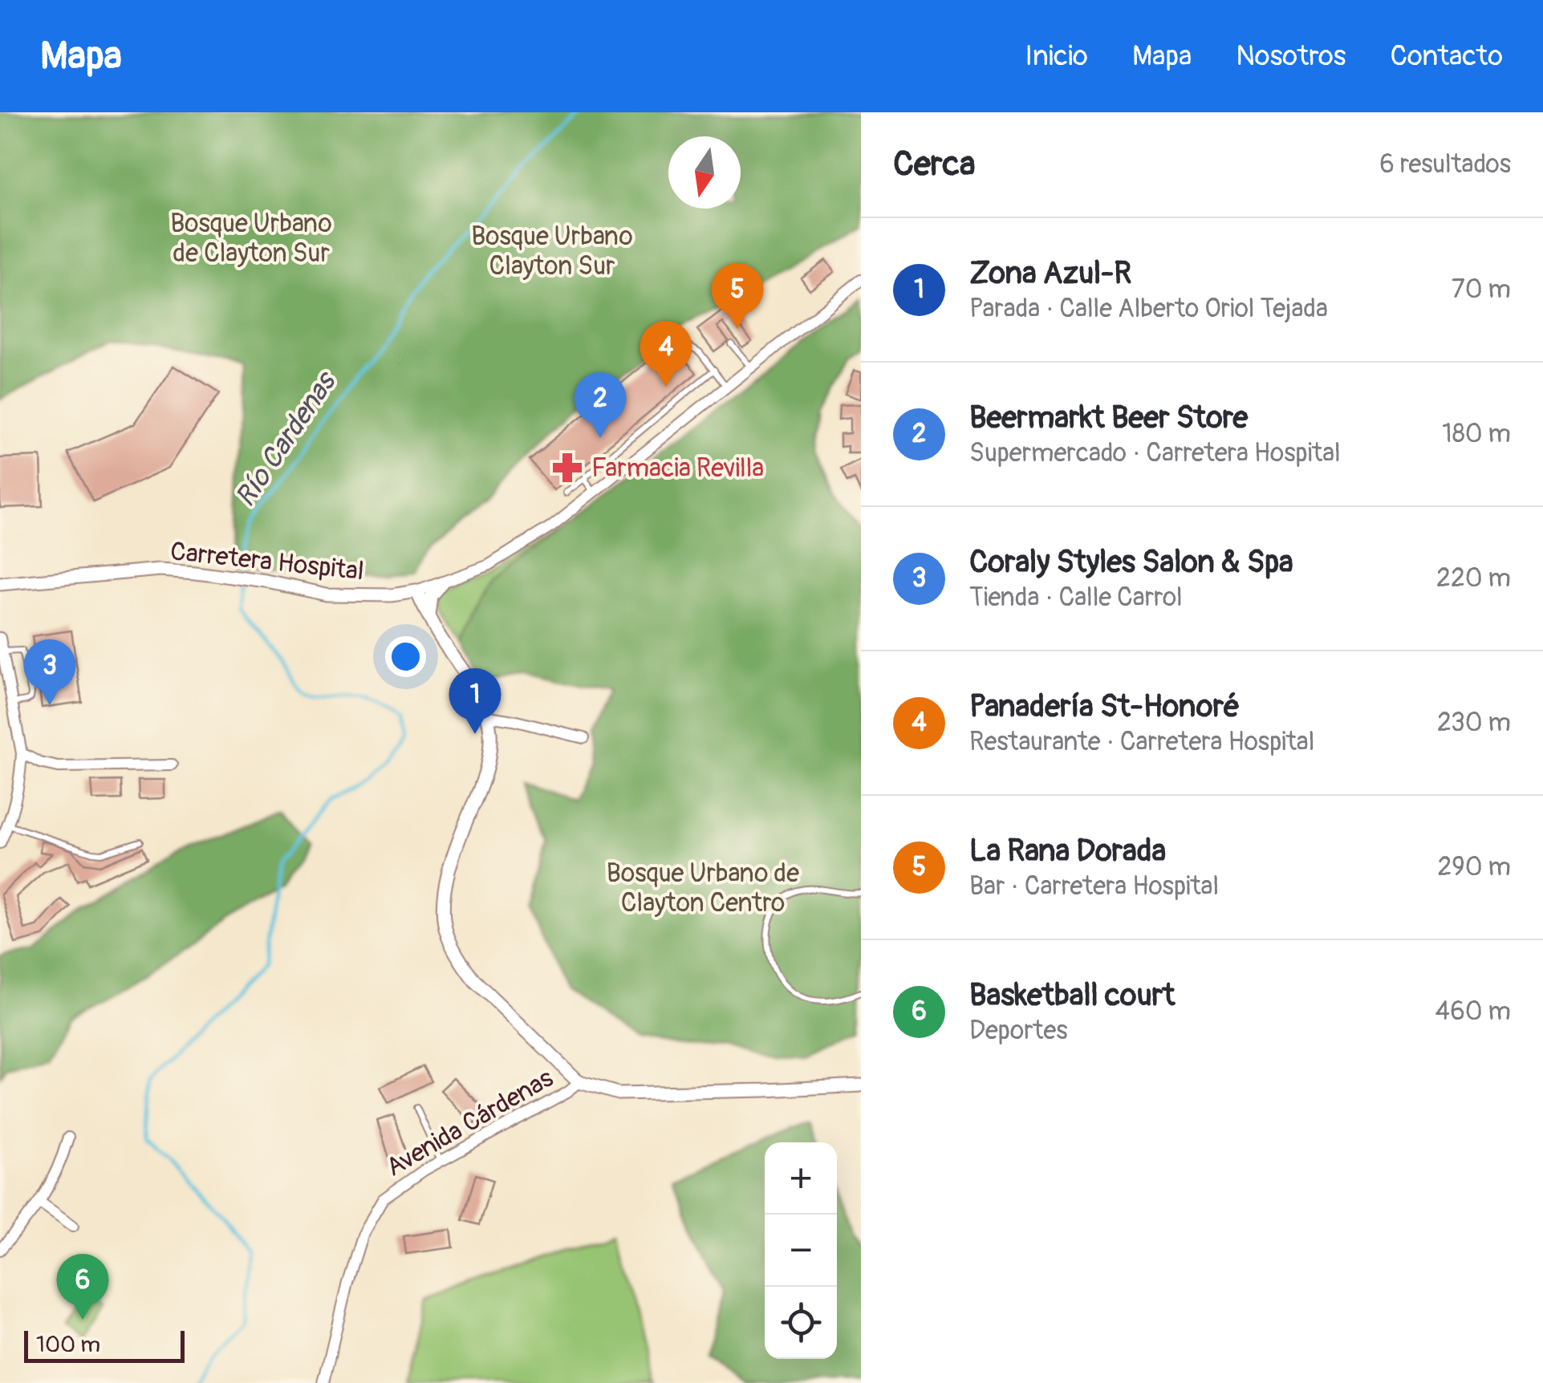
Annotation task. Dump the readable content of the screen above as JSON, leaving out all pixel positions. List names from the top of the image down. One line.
{"streets":{"street":["Carretera Hospital","Avenida Cárdenas"]},"water":["Río Cardenas"],"parks":["Bosque Urbano de Clayton Sur","Bosque Urbano Clayton Sur","Bosque Urbano de Clayton Centro"],"places":{"pharmacy":["Farmacia Revilla"]},"scale_bar":"100 m","north":"bottom","page":{"header":"Mapa","nav":["Inicio","Mapa","Nosotros","Contacto"],"heading":["Cerca","6 resultados"],"list":[{"mark":"1","name":"Zona Azul-R","note":"Parada · Calle Alberto Oriol Tejada","value":"70 m"},{"mark":"2","name":"Beermarkt Beer Store","note":"Supermercado · Carretera Hospital","value":"180 m"},{"mark":"3","name":"Coraly Styles Salon & Spa","note":"Tienda · Calle Carrol","value":"220 m"},{"mark":"4","name":"Panadería St-Honoré","note":"Restaurante · Carretera Hospital","value":"230 m"},{"mark":"5","name":"La Rana Dorada","note":"Bar · Carretera Hospital","value":"290 m"},{"mark":"6","name":"Basketball court","note":"Deportes","value":"460 m"}],"pins":["5","4","2","3","1","6"],"map_buttons":["+","−"],"scale":"100 m"}}
